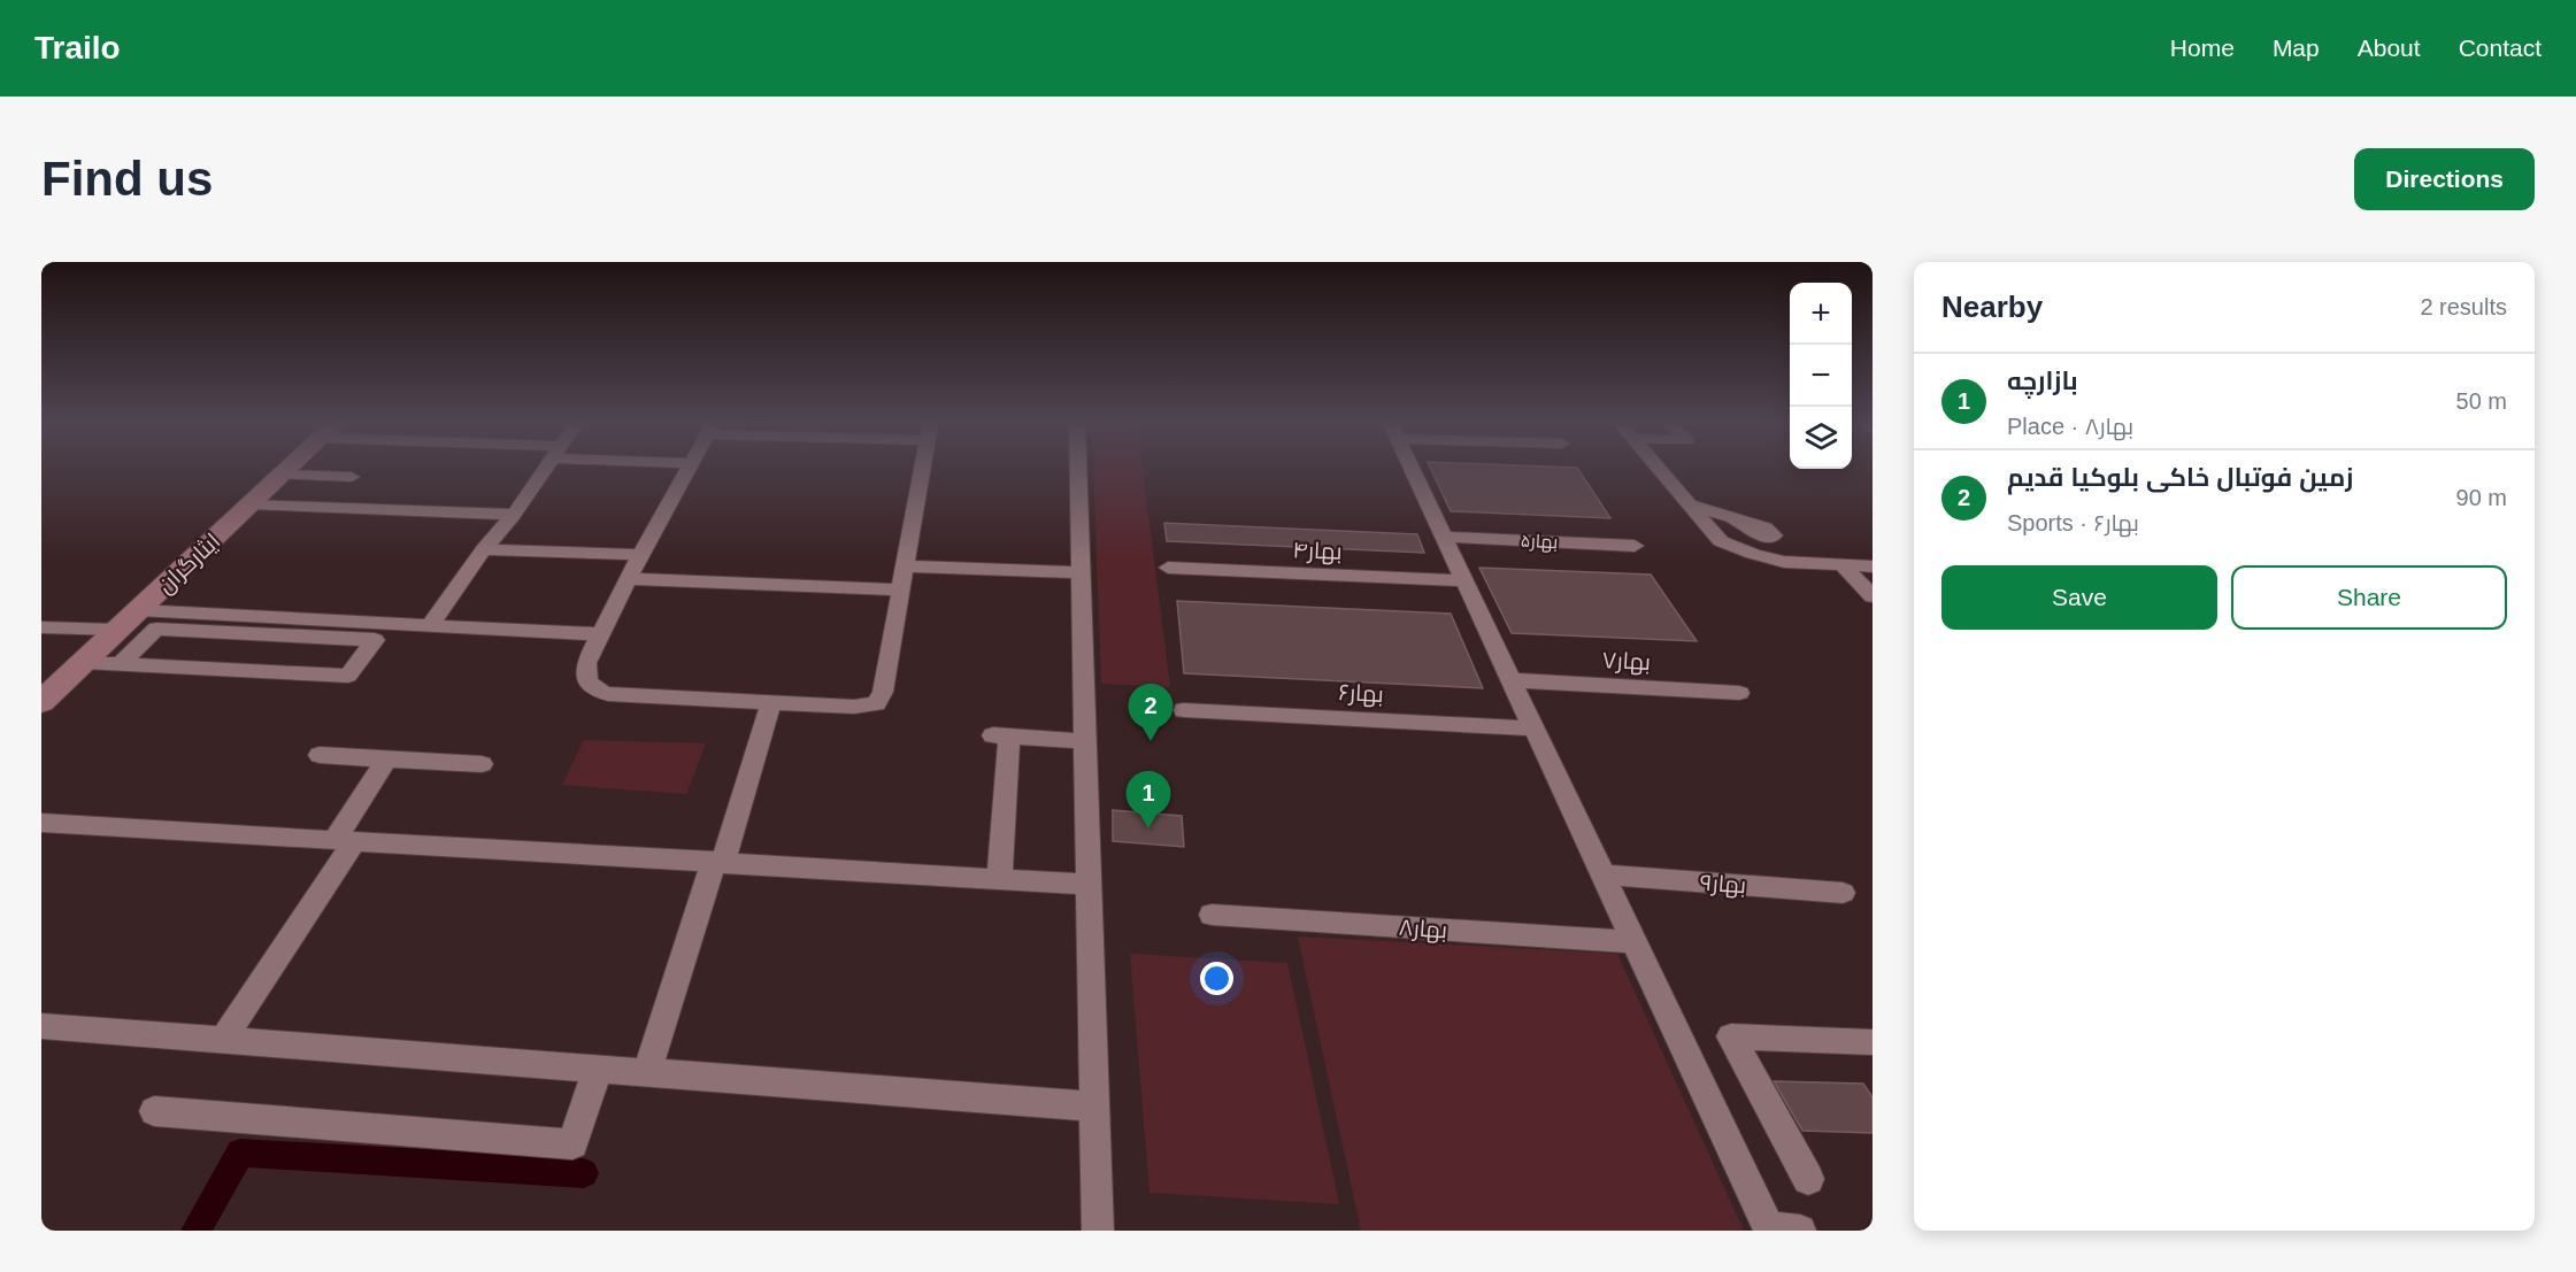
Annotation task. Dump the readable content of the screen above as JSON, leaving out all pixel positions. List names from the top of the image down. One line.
{"streets":{"street":["بهار۵","بهار۴","ایثارگران","بهار۷","بهار۶","بهار۹","بهار۸"]},"page":{"header":"Trailo","nav":["Home","Map","About","Contact"],"buttons":["Directions",["Save","Share"]],"title":"Find us","heading":["Nearby","2 results"],"map_buttons":["+","−"],"list":[{"mark":"1","name":"بازارچه","note":"Place · بهار۸","value":"50 m"},{"mark":"2","name":"زمین فوتبال خاکی بلوکیا قدیم","note":"Sports · بهار۶","value":"90 m"}],"pins":["2","1"]}}
